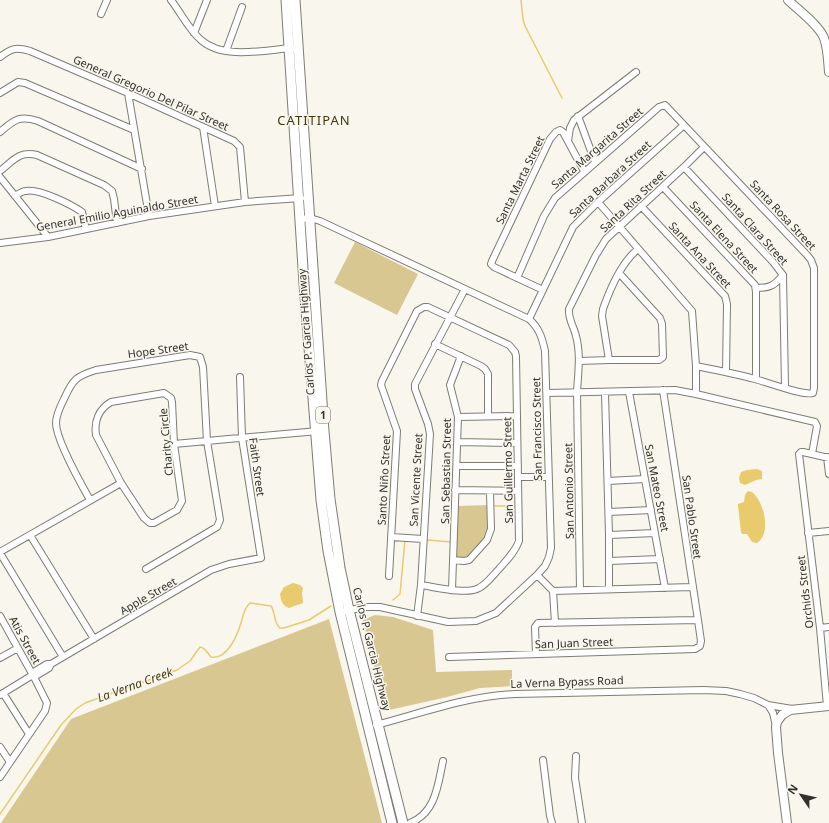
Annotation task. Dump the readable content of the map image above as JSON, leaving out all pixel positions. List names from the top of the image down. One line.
{"streets":{"highway":["Carlos P. Garcia Highway","1"],"street":["General Gregorio Del Pilar Street","Santa Margarita Street","Santa Barbara Street","Santa Marta Street","Santa Rita Street","General Emilio Aguinaldo Street","Santa Rosa Street","Santa Clara Street","Santa Elena Street","Santa Ana Street","Hope Street","San Francisco Street","Charity Circle","Faith Street","San Guillermo Street","San Sebastian Street","Santo Niño Street","San Vicente Street","San Mateo Street","San Antonio Street","San Pablo Street","Orchids Street","Apple Street","Atis Street","San Juan Street","La Verna Bypass Road"]},"crossings":[["General Gregorio Del Pilar Street","General Emilio Aguinaldo Street"],["Santa Margarita Street","Santa Marta Street"],["Santa Margarita Street","Santa Rosa Street"],["Santa Barbara Street","Santa Rosa Street"],["Santa Barbara Street","San Francisco Street"],["Santa Rita Street","Santa Rosa Street"],["Santa Rita Street","Santa Clara Street"],["Santa Rita Street","Santa Elena Street"],["Santa Rita Street","Santa Ana Street"],["Santa Rita Street","San Antonio Street"],["General Emilio Aguinaldo Street","Carlos P. Garcia Highway"],["Santa Rosa Street","Santa Clara Street"],["Carlos P. Garcia Highway","San Francisco Street"],["Carlos P. Garcia Highway","La Verna Bypass Road"],["San Francisco Street","San Vicente Street"],["Faith Street","Apple Street"],["San Guillermo Street","San Sebastian Street"],["San Guillermo Street","Santo Niño Street"],["San Guillermo Street","San Vicente Street"],["Santo Niño Street","San Vicente Street"],["San Pablo Street","San Juan Street"],["Apple Street","Atis Street"]],"districts":["CATITIPAN"],"water":["La Verna Creek"],"north":"top left"}
